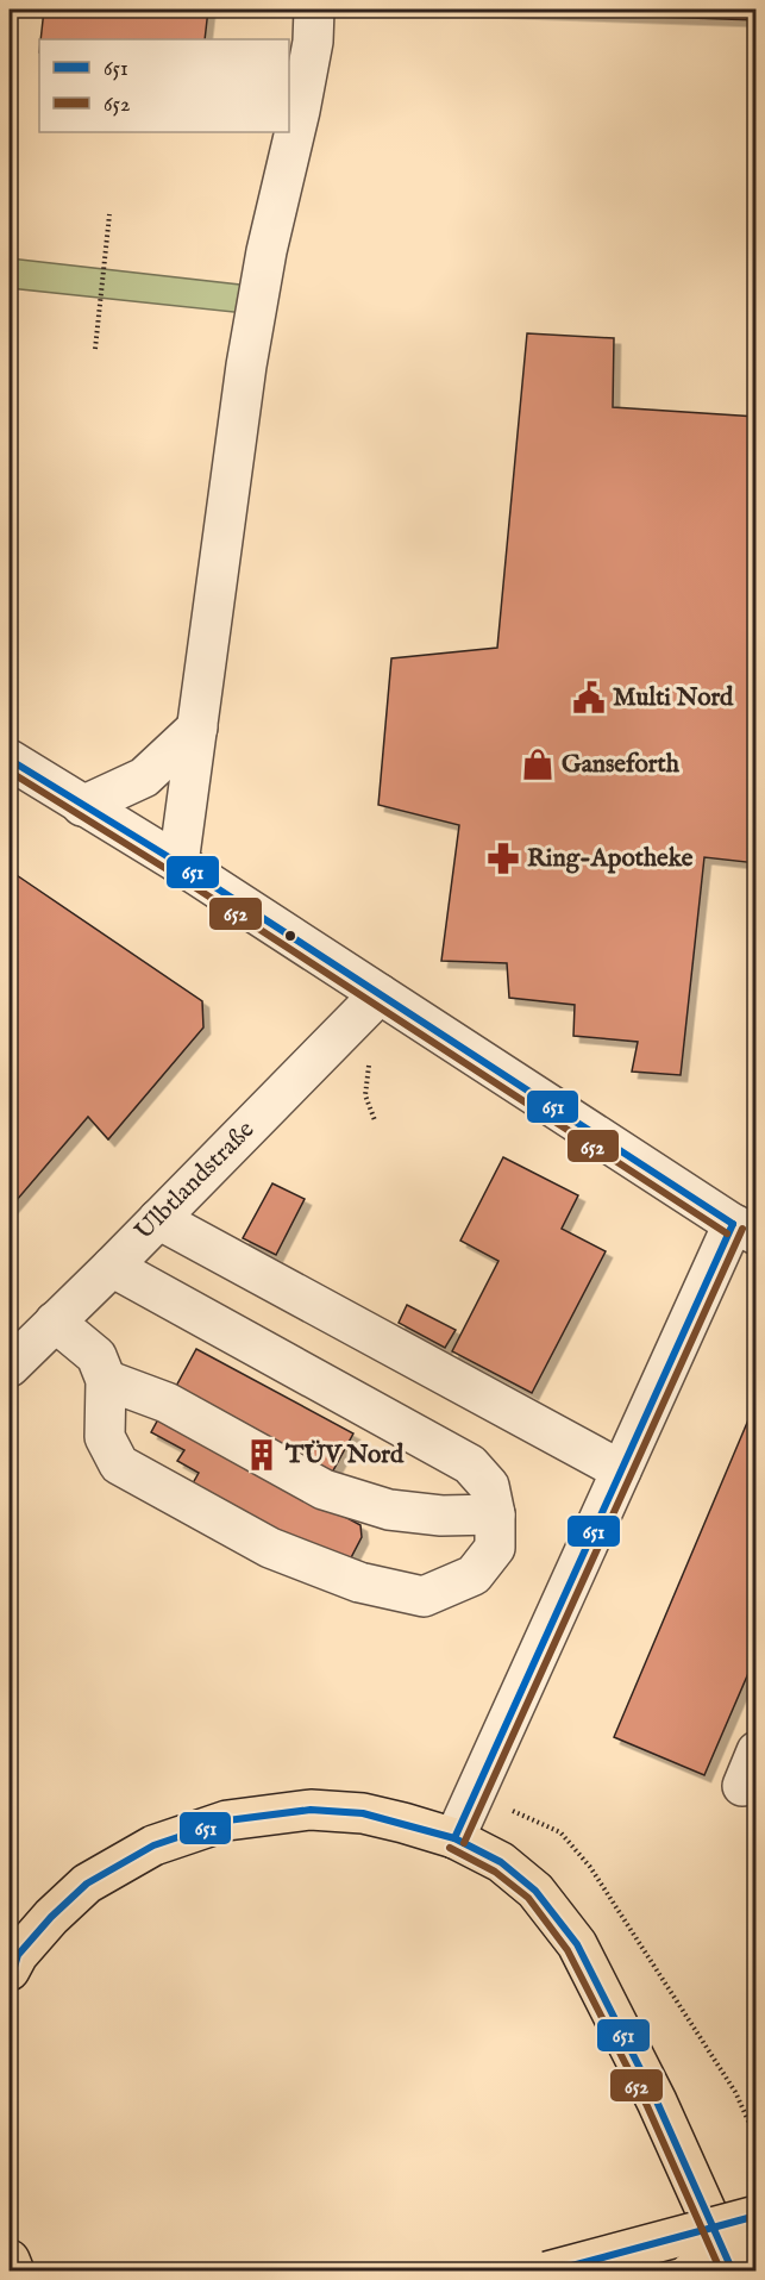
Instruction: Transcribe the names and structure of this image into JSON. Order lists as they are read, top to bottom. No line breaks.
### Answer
{"streets":{"street":["Ulbtlandstraße"]},"places":{"public building":["Multi Nord"],"shop":["Ganseforth"],"pharmacy":["Ring-Apotheke"],"building":["TÜV Nord"]},"lines":["transit line 651","transit line 652"],"legend":["651","652"]}
